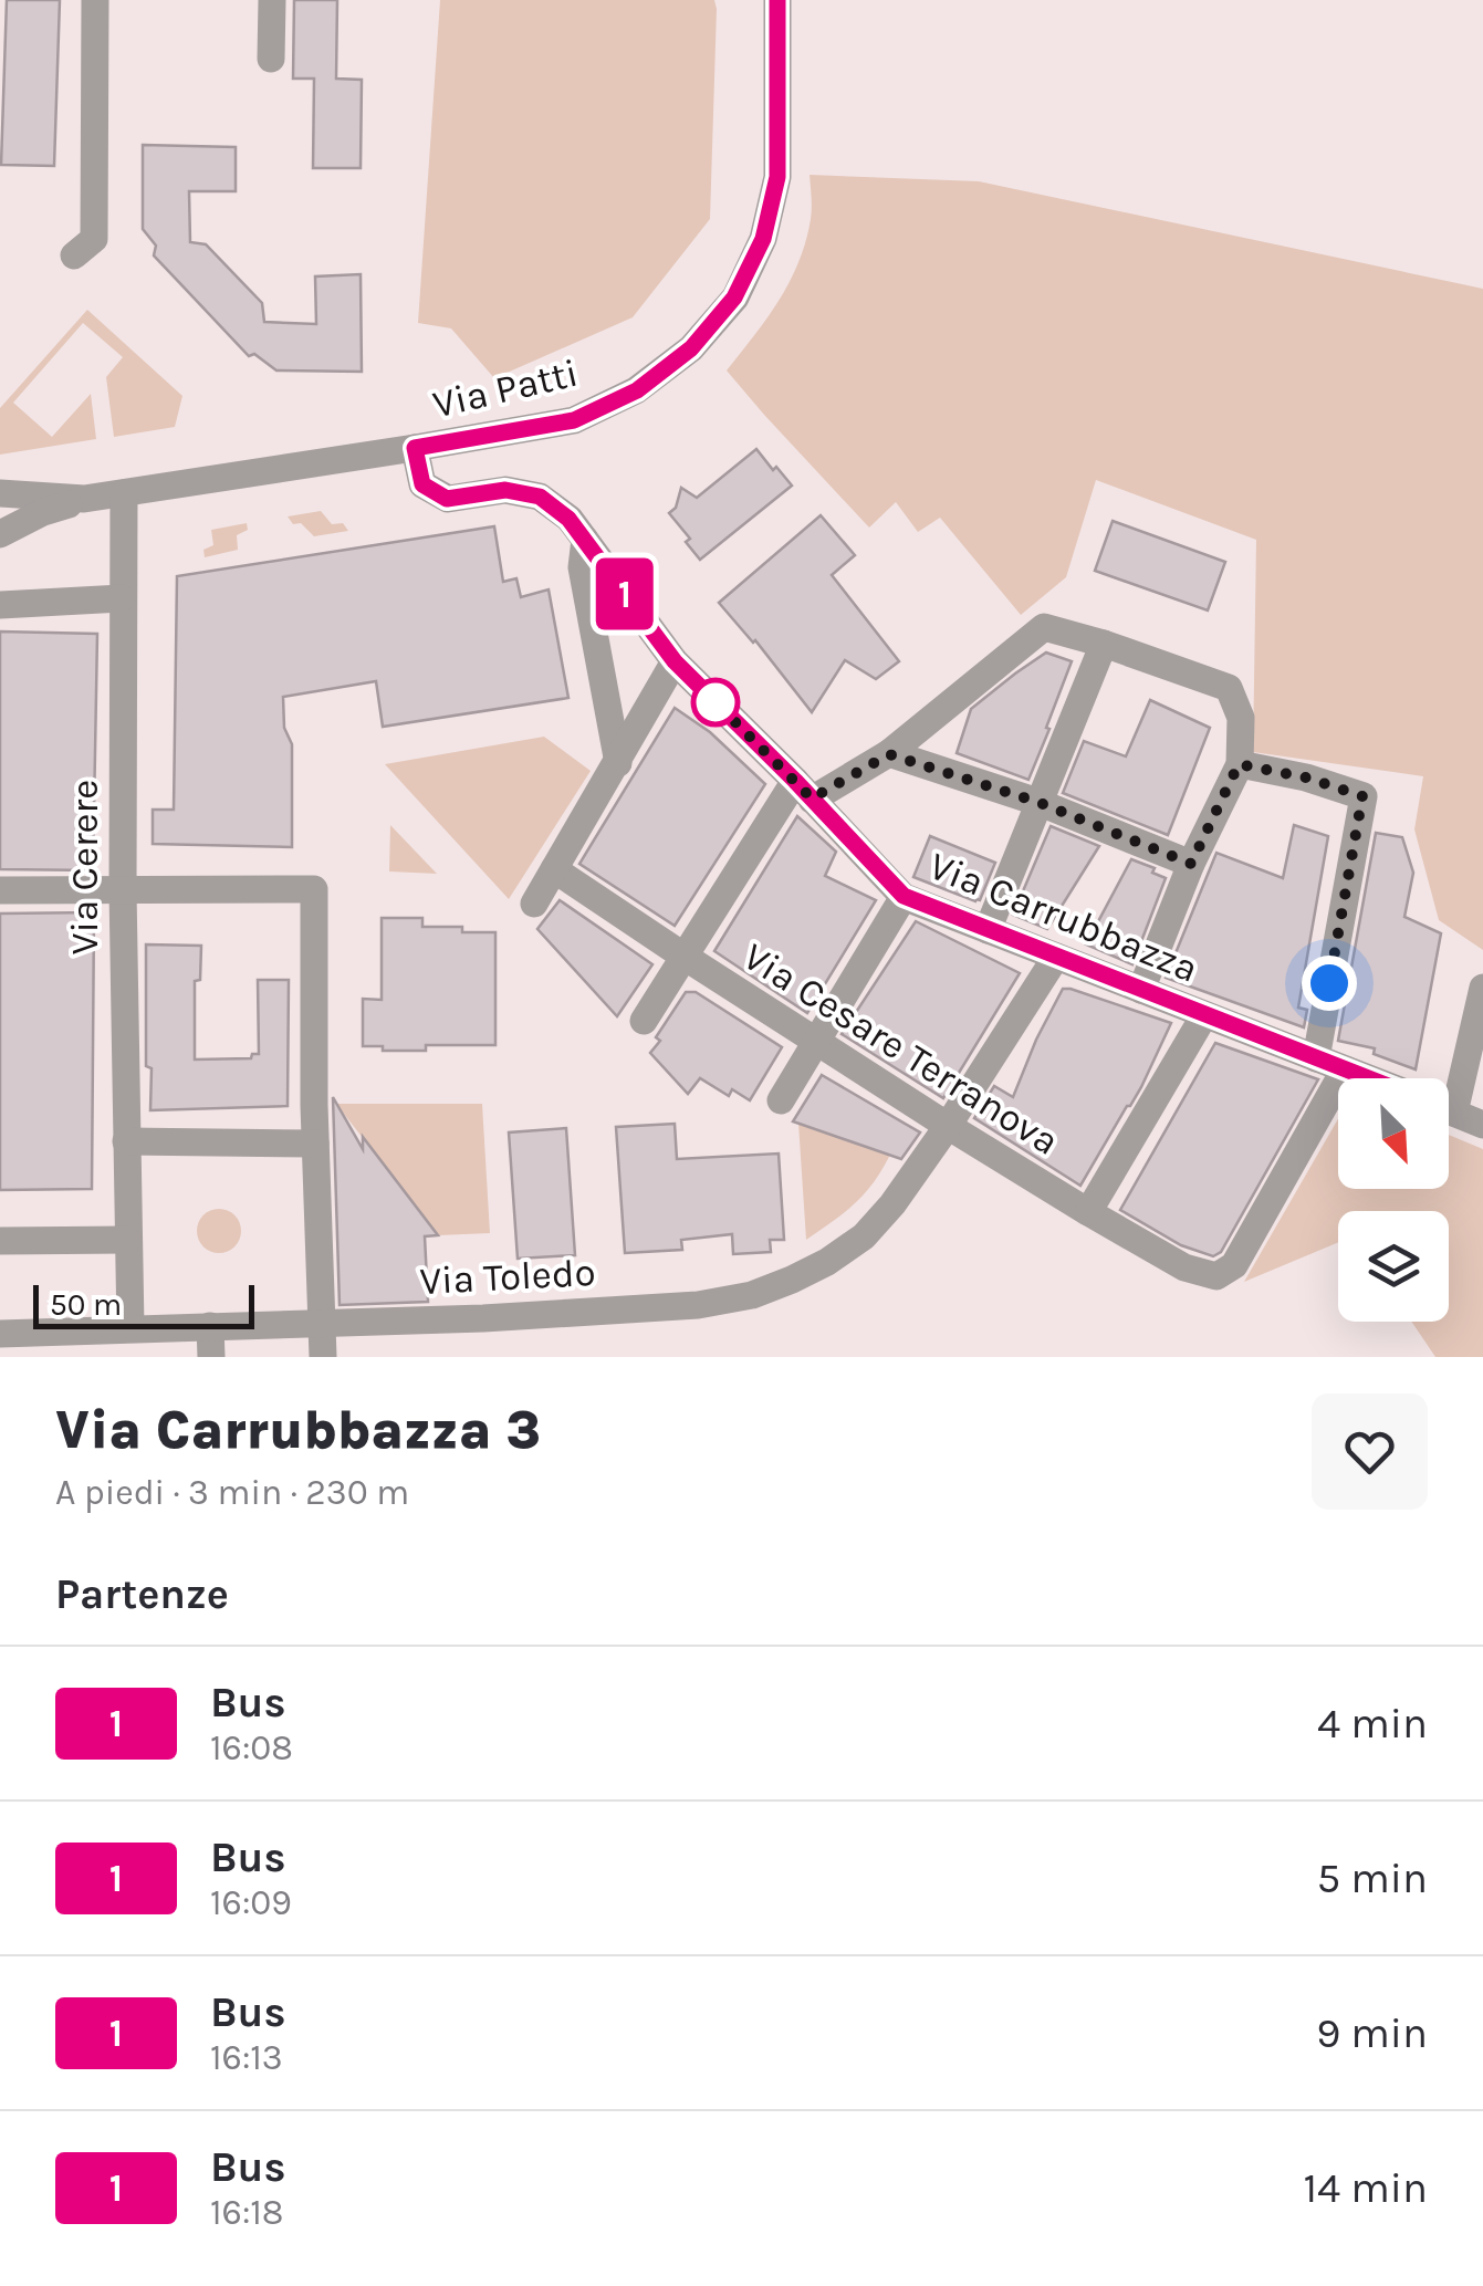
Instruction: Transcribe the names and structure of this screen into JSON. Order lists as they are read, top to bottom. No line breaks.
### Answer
{"streets":{"street":["Via Patti","Via Cerere","Via Carrubbazza","Via Cesare Terranova","Via Toledo"]},"crossings":[["Via Patti","Via Cerere"],["Via Patti","Via Carrubbazza"],["Via Cerere","Via Toledo"],["Via Carrubbazza","Via Cesare Terranova"],["Via Carrubbazza","Via Toledo"],["Via Cesare Terranova","Via Toledo"]],"lines":["bus line 1"],"scale_bar":"50 m","north":"bottom right","page":{"on_map":"1","scale":"50 m","heading":[["Via Carrubbazza 3","A piedi · 3 min · 230 m"],"Partenze"],"list":[{"mark":"1","name":"Bus","note":"16:08","value":"4 min"},{"mark":"1","name":"Bus","note":"16:09","value":"5 min"},{"mark":"1","name":"Bus","note":"16:13","value":"9 min"},{"mark":"1","name":"Bus","note":"16:18","value":"14 min"}]}}
